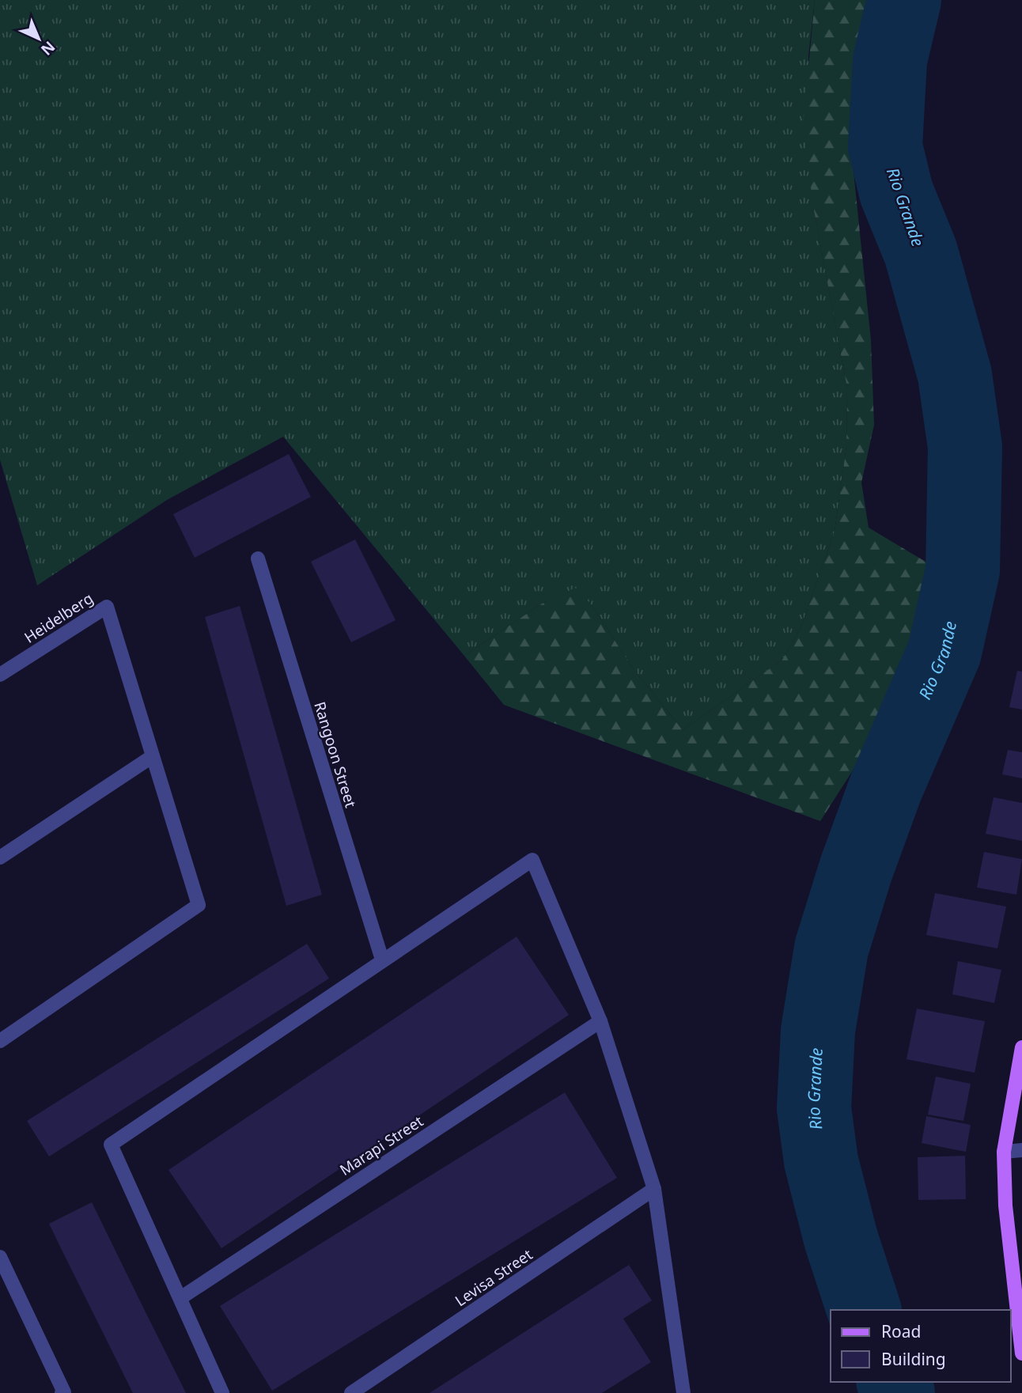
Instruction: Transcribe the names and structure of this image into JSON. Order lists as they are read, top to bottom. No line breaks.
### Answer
{"streets":{"street":["Heidelberg","Rangoon Street","Marapi Street","Levisa Street"]},"water":["Rio Grande"],"legend":["Road","Building"],"north":"bottom right"}
